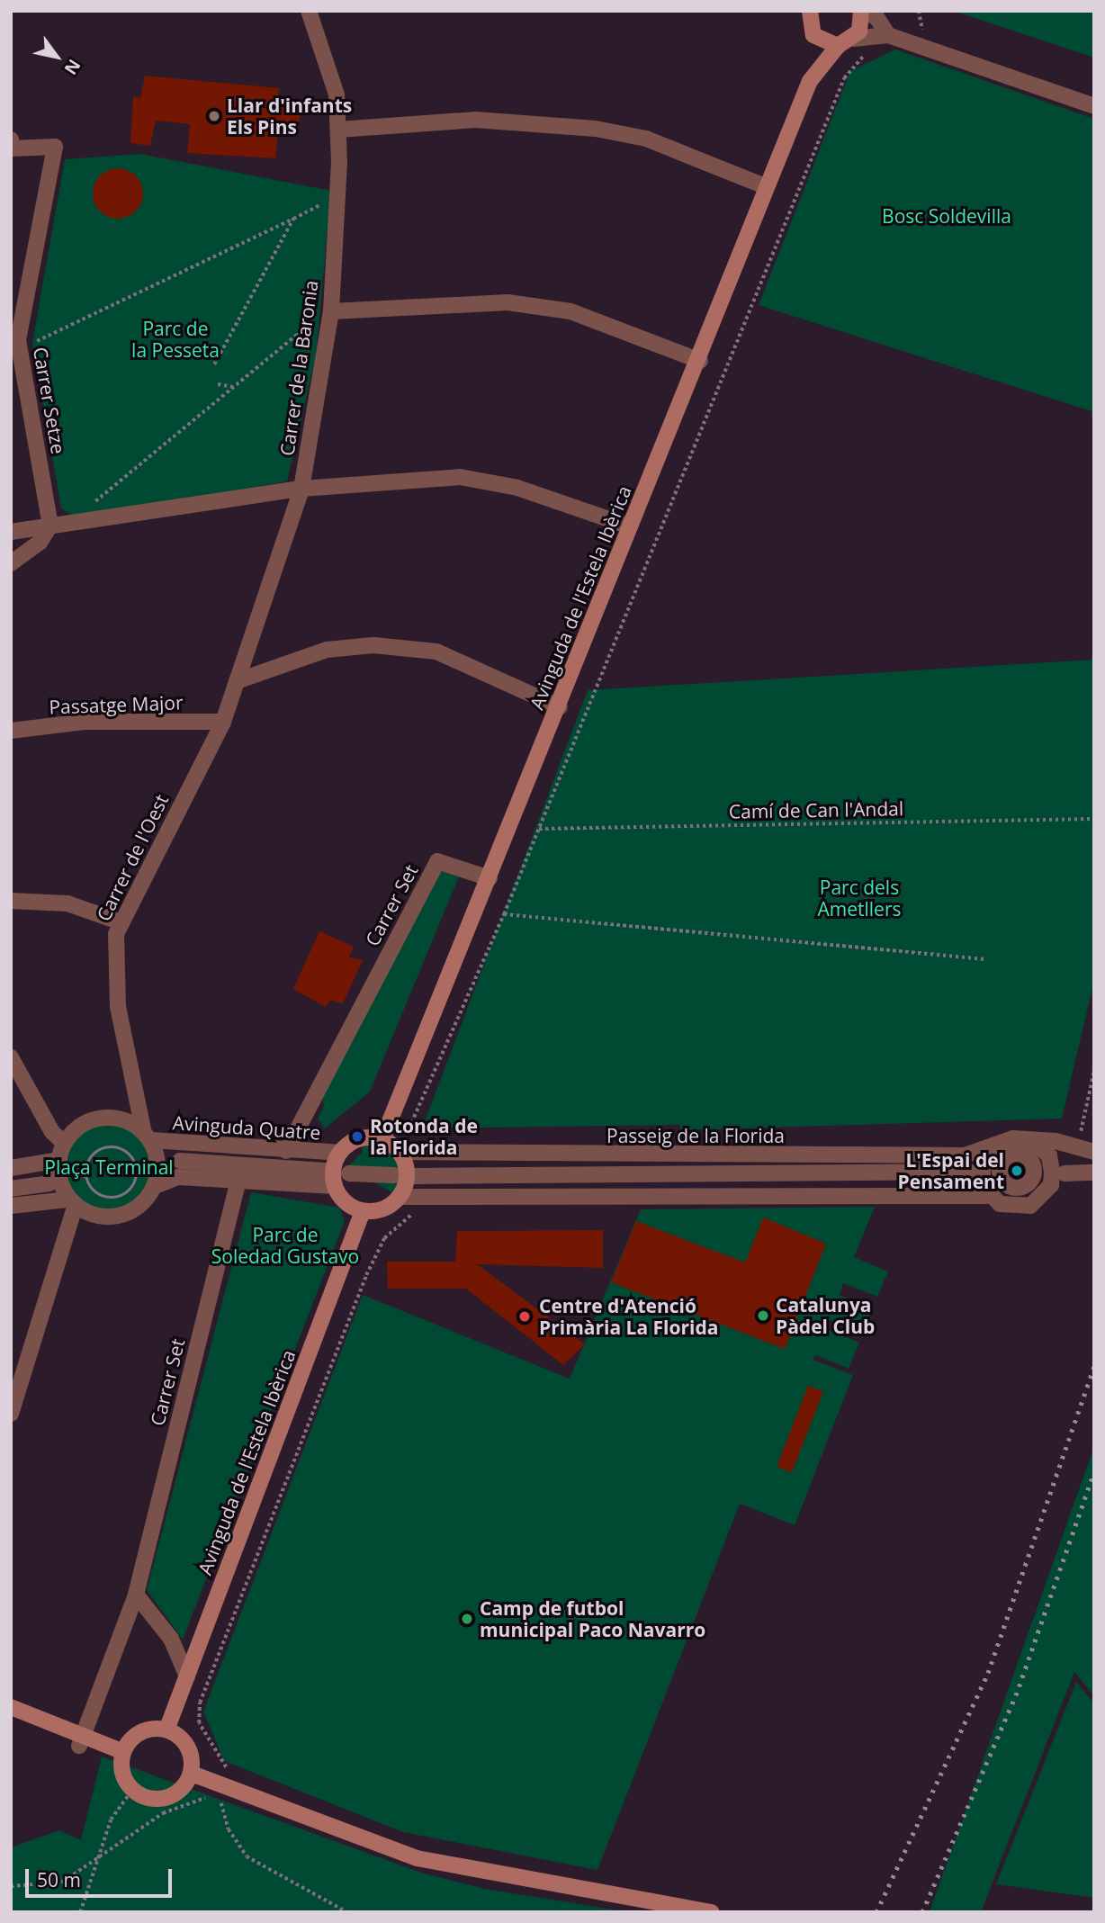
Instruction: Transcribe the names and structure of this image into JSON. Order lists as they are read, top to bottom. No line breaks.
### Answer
{"streets":{"main road":["Avinguda de l'Estela Ibèrica"],"street":["Carrer de la Baronia","Carrer Setze","Passatge Major","Carrer de l'Oest","Carrer Set","Avinguda Quatre","Passeig de la Florida"],"path":["Camí de Can l'Andal"]},"crossings":[["Carrer de la Baronia","Passatge Major"],["Carrer de la Baronia","Carrer de l'Oest"],["Avinguda de l'Estela Ibèrica","Carrer Set"],["Avinguda de l'Estela Ibèrica","Avinguda Quatre"],["Avinguda de l'Estela Ibèrica","Passeig de la Florida"],["Passatge Major","Carrer de l'Oest"],["Carrer de l'Oest","Avinguda Quatre"],["Carrer Set","Avinguda Quatre"],["Avinguda Quatre","Passeig de la Florida"]],"parks":["Bosc Soldevilla","Parc de la Pesseta","Parc dels Ametllers","Plaça Terminal","Parc de Soledad Gustavo"],"places":["Llar d'infants Els Pins","Rotonda de la Florida","L'Espai del Pensament","Catalunya Pàdel Club","Centre d'Atenció Primària La Florida","Camp de futbol municipal Paco Navarro"],"scale_bar":"50 m","north":"bottom right"}
